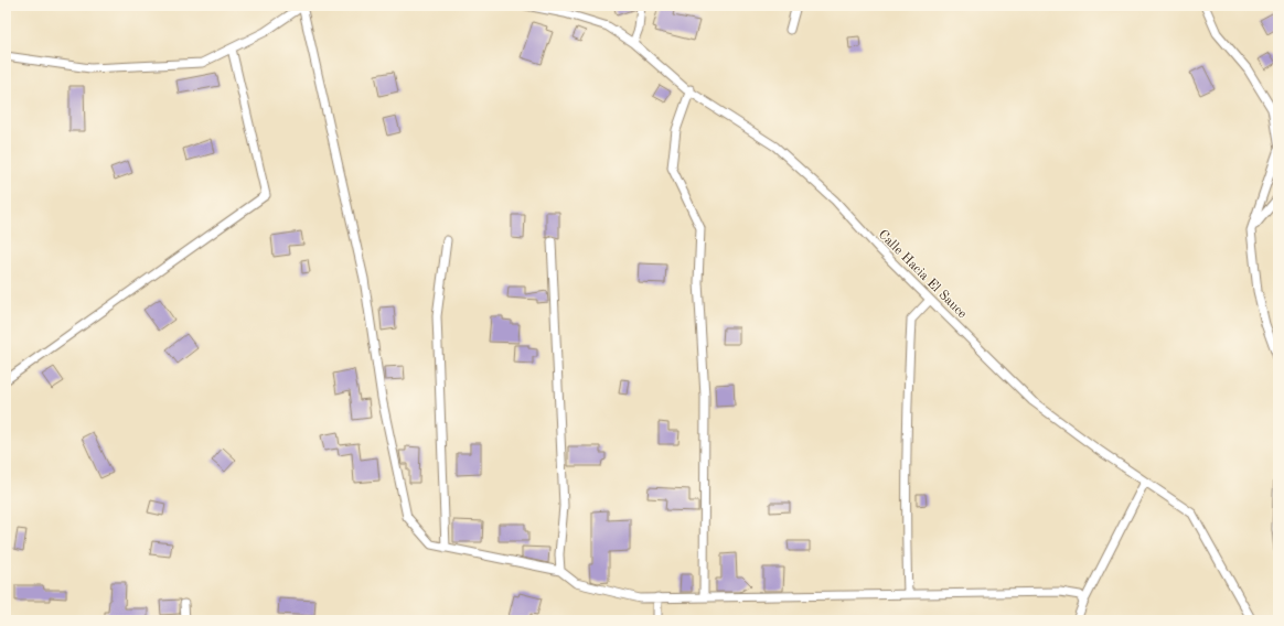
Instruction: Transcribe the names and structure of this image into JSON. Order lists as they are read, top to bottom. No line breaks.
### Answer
{"streets":{"street":["Calle Hacia El Sauce"]}}
